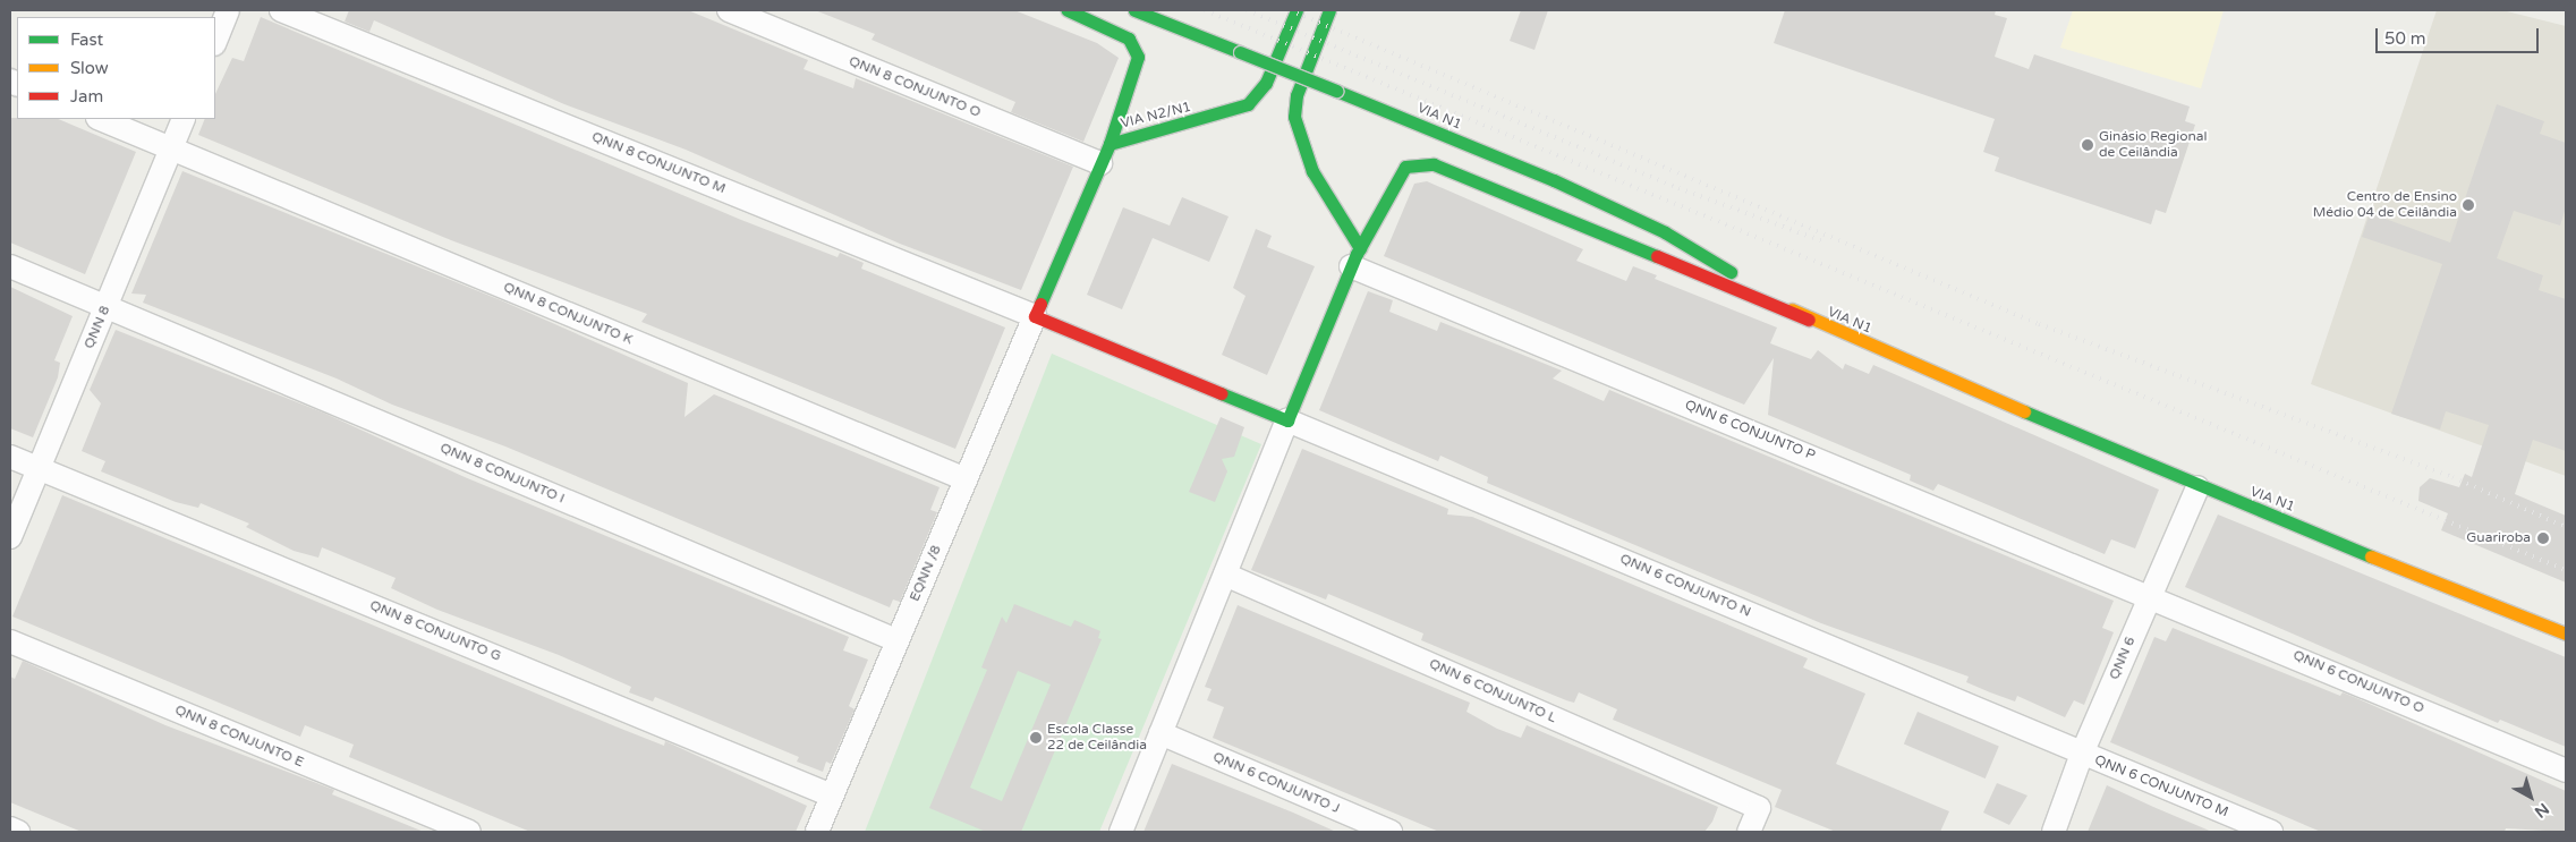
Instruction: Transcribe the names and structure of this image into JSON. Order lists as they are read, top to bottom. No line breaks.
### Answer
{"streets":{"street":["QNN 8 CONJUNTO O","VIA N2/N1","VIA N1","QNN 8 CONJUNTO M","QNN 8 CONJUNTO K","QNN 8","QNN 6 CONJUNTO P","QNN 8 CONJUNTO I","EQNN /8","QNN 6 CONJUNTO N","QNN 8 CONJUNTO G","QNN 6","QNN 6 CONJUNTO O","QNN 6 CONJUNTO L","QNN 8 CONJUNTO E","QNN 6 CONJUNTO J","QNN 6 CONJUNTO M"]},"crossings":[["QNN 8 CONJUNTO O","VIA N2/N1"],["VIA N1","QNN 6"],["QNN 8 CONJUNTO M","EQNN /8"],["QNN 8 CONJUNTO K","QNN 8"],["QNN 8 CONJUNTO K","EQNN /8"],["QNN 8","QNN 8 CONJUNTO I"],["QNN 8","QNN 8 CONJUNTO G"],["QNN 6 CONJUNTO P","QNN 6"],["QNN 6 CONJUNTO P","QNN 6 CONJUNTO O"],["QNN 8 CONJUNTO I","EQNN /8"],["EQNN /8","QNN 8 CONJUNTO G"],["QNN 6 CONJUNTO N","QNN 6"],["QNN 6 CONJUNTO N","QNN 6 CONJUNTO M"],["QNN 6","QNN 6 CONJUNTO O"],["QNN 6","QNN 6 CONJUNTO M"]],"places":["Ginásio Regional de Ceilândia","Centro de Ensino Médio 04 de Ceilândia","Guariroba","Escola Classe 22 de Ceilândia"],"legend":["Fast","Slow","Jam"],"scale_bar":"50 m","north":"bottom right"}
